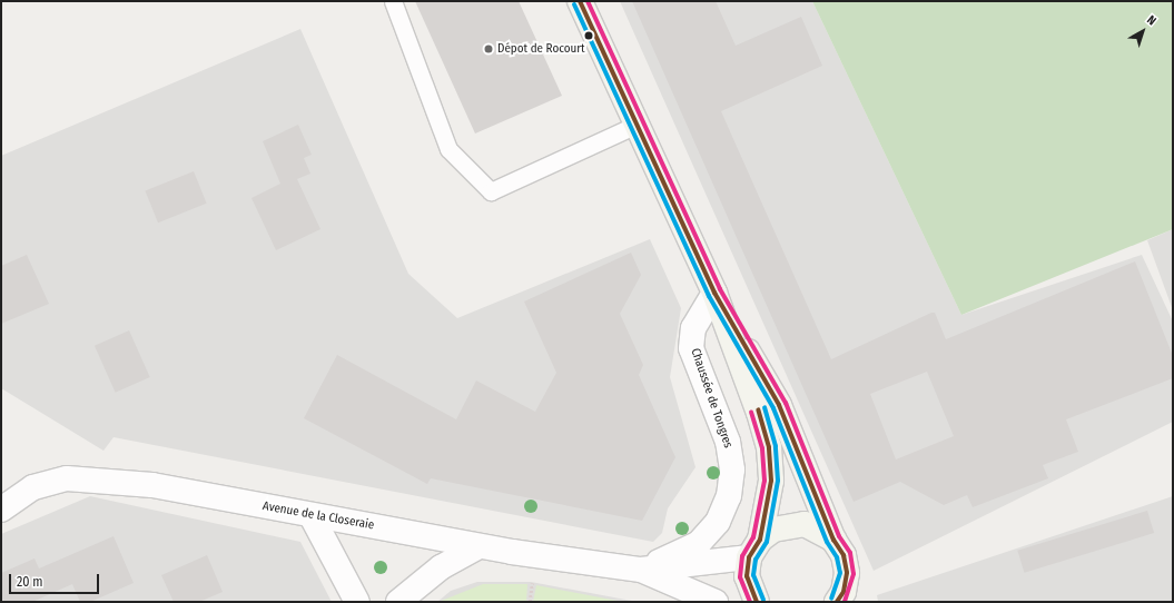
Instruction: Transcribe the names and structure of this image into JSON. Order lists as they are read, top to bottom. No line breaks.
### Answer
{"streets":{"street":["Chaussée de Tongres","Avenue de la Closeraie"]},"crossings":[["Chaussée de Tongres","Avenue de la Closeraie"]],"places":["Dépot de Rocourt"],"scale_bar":"20 m","north":"top right"}
